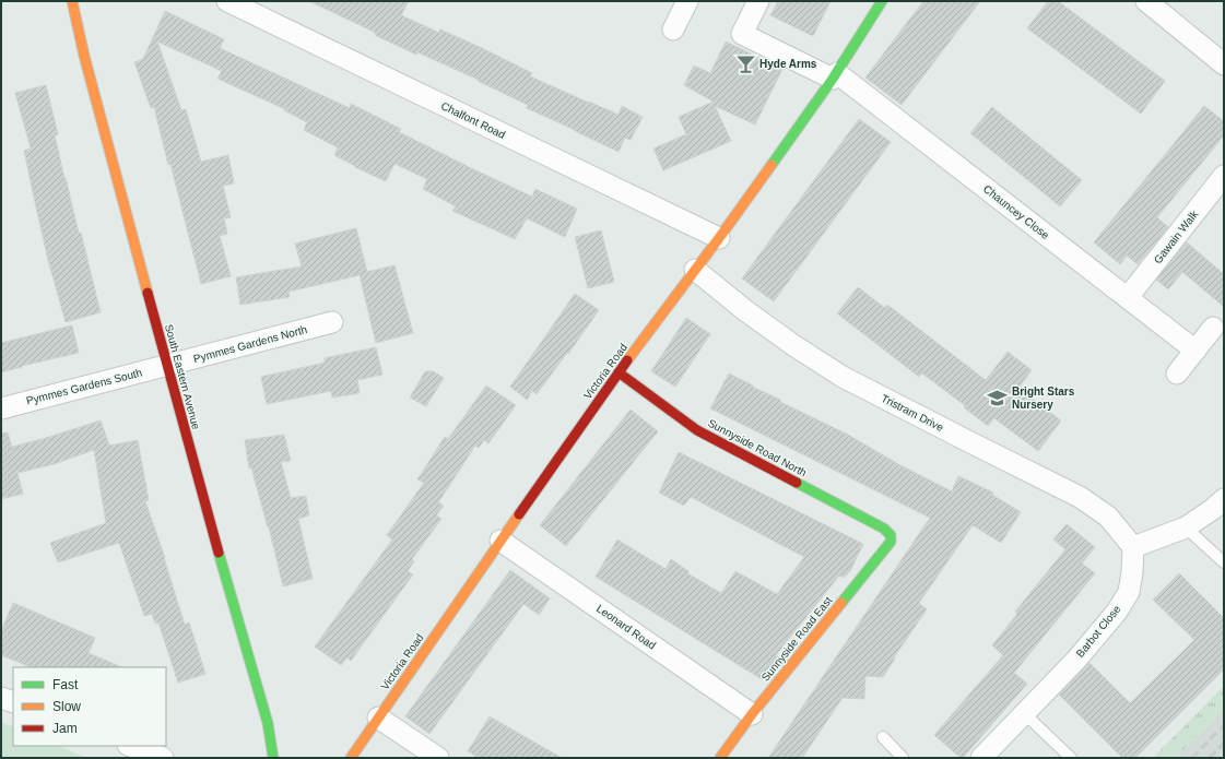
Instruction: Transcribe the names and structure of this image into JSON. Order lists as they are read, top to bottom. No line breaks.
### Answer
{"streets":{"street":["Chalfont Road","Chauncey Close","Gawain Walk","Pymmes Gardens North","Victoria Road","South Eastern Avenue","Pymmes Gardens South","Tristram Drive","Sunnyside Road North","Leonard Road","Barbot Close","Sunnyside Road East"]},"crossings":[["Chalfont Road","Victoria Road"],["Chauncey Close","Gawain Walk"],["Chauncey Close","Victoria Road"],["Pymmes Gardens North","South Eastern Avenue"],["Pymmes Gardens North","Pymmes Gardens South"],["Victoria Road","Tristram Drive"],["Victoria Road","Sunnyside Road North"],["Victoria Road","Leonard Road"],["South Eastern Avenue","Pymmes Gardens South"],["Tristram Drive","Barbot Close"],["Sunnyside Road North","Sunnyside Road East"],["Leonard Road","Sunnyside Road East"]],"places":{"bar":["Hyde Arms"],"school or university":["Bright Stars Nursery"]},"legend":["Fast","Slow","Jam"]}
